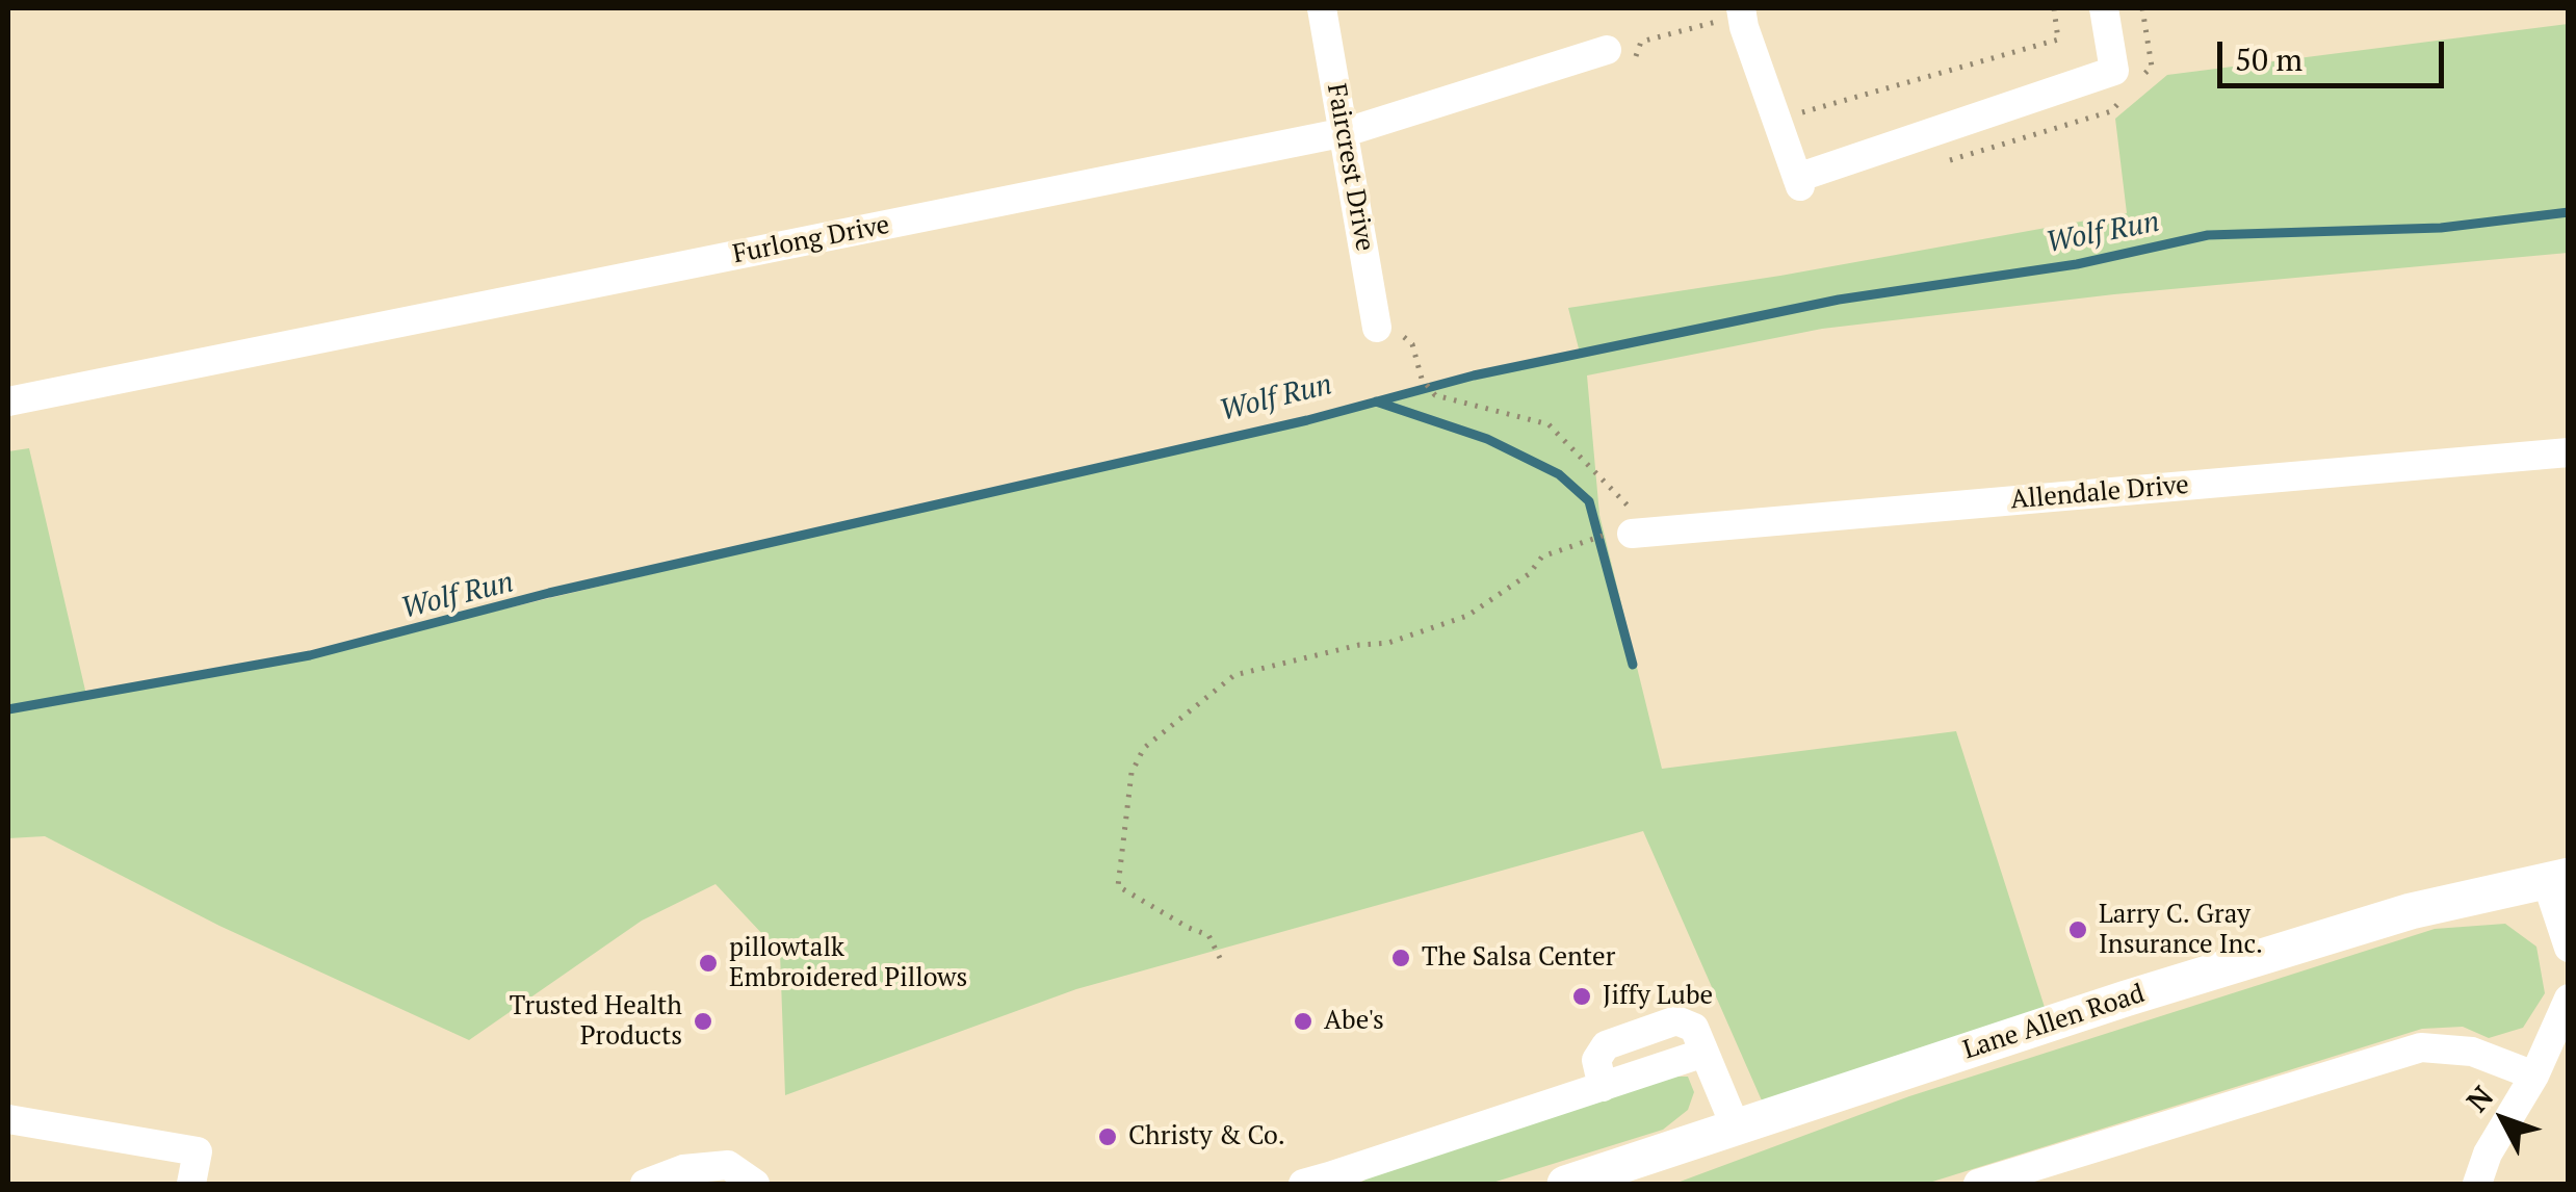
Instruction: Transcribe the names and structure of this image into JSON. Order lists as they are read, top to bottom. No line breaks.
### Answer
{"streets":{"main road":["Lane Allen Road"],"street":["Faircrest Drive","Furlong Drive","Allendale Drive"]},"crossings":[["Faircrest Drive","Furlong Drive"]],"water":["Wolf Run"],"places":["Larry C. Gray Insurance Inc.","The Salsa Center","pillowtalk Embroidered Pillows","Jiffy Lube","Trusted Health Products","Abe's","Christy & Co."],"scale_bar":"50 m","north":"top left"}
